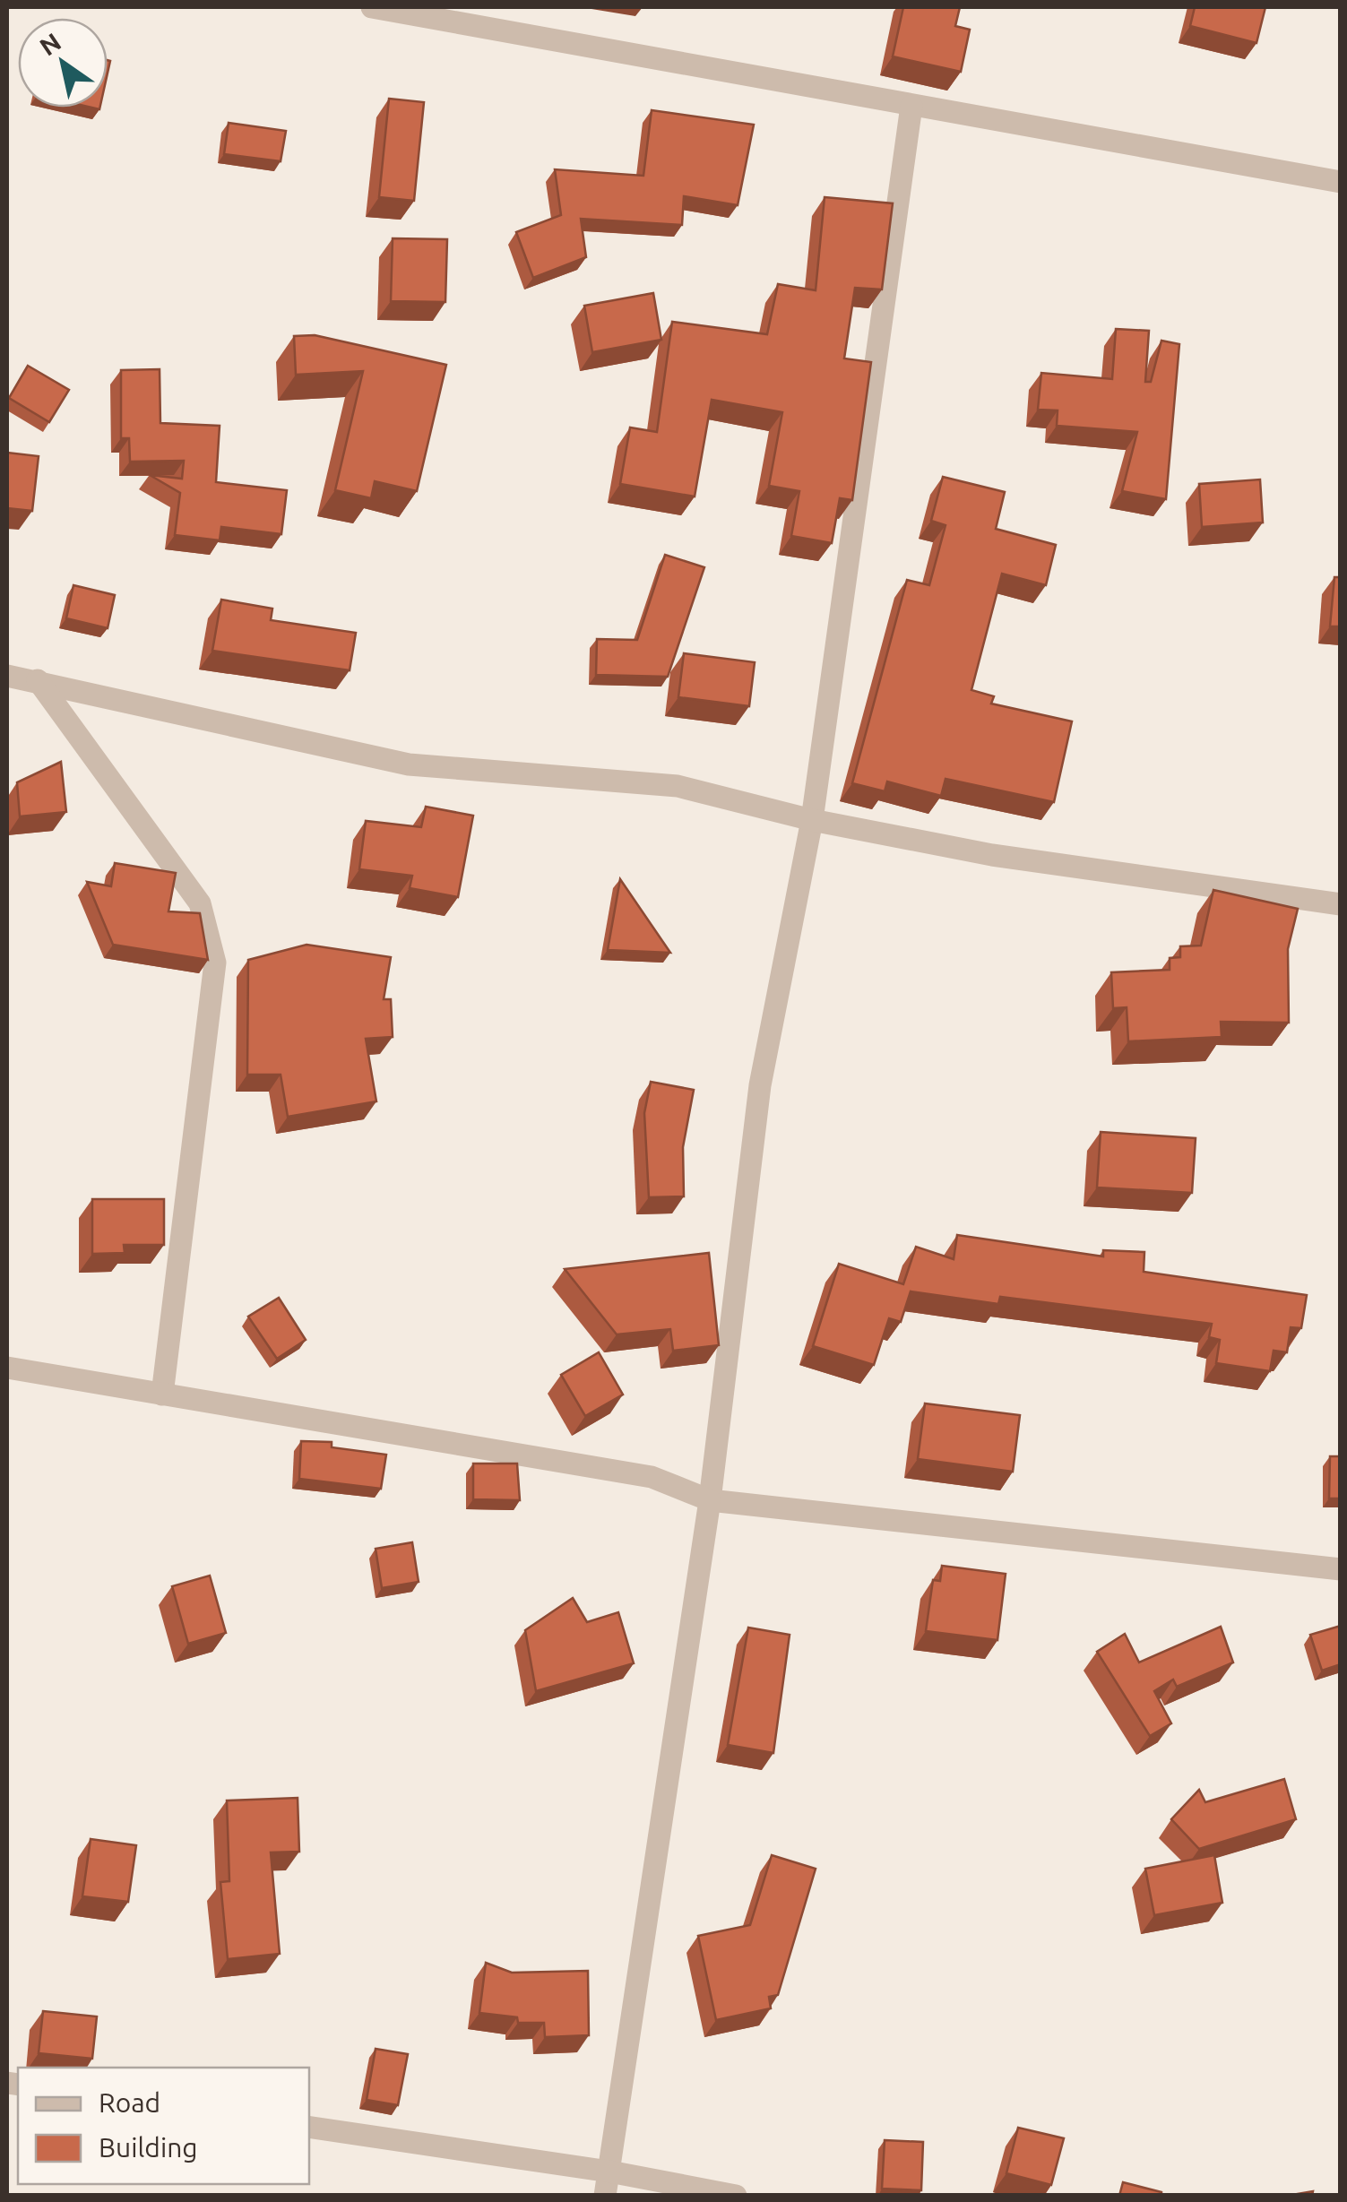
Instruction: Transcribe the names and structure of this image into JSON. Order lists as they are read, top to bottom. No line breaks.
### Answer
{"legend":["Road","Building"],"north":"top left"}
